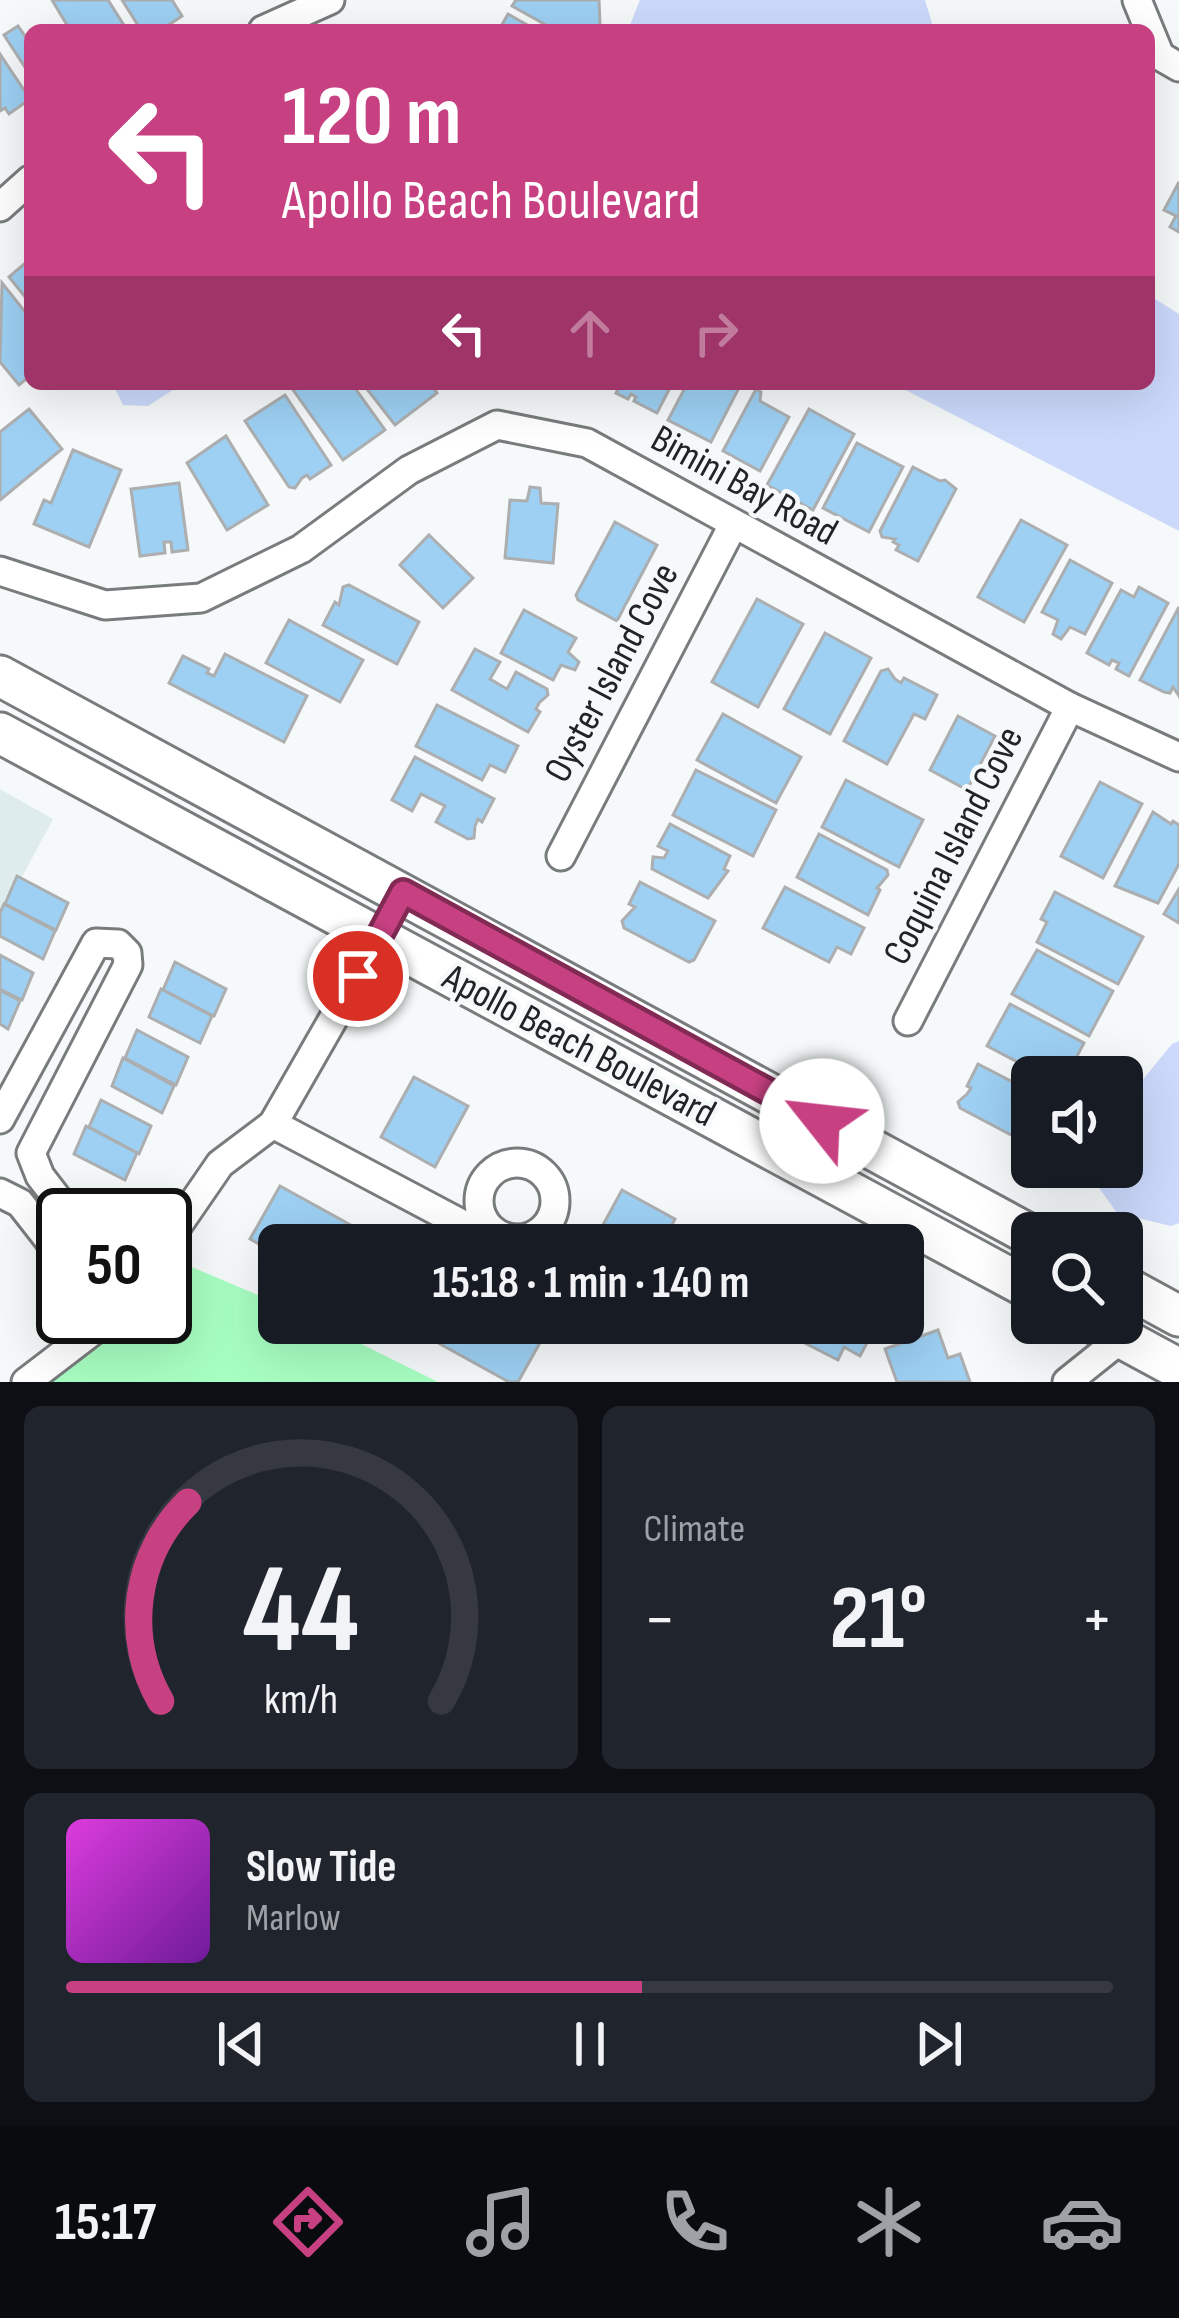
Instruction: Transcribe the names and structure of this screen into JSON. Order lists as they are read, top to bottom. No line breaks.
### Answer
{"streets":{"main road":["Apollo Beach Boulevard"],"street":["Bimini Bay Road","Oyster Island Cove","Coquina Island Cove"]},"crossings":[["Bimini Bay Road","Oyster Island Cove"],["Bimini Bay Road","Coquina Island Cove"]],"page":{"turn":["120 m","Apollo Beach Boulevard"],"limit":"50","trip":"15:18 · 1 min · 140 m","tile":"Climate","heat":["−","21°","+"],"song":["Slow Tide","Marlow"],"tabs":"15:17","gauge":["44","km/h"]}}
